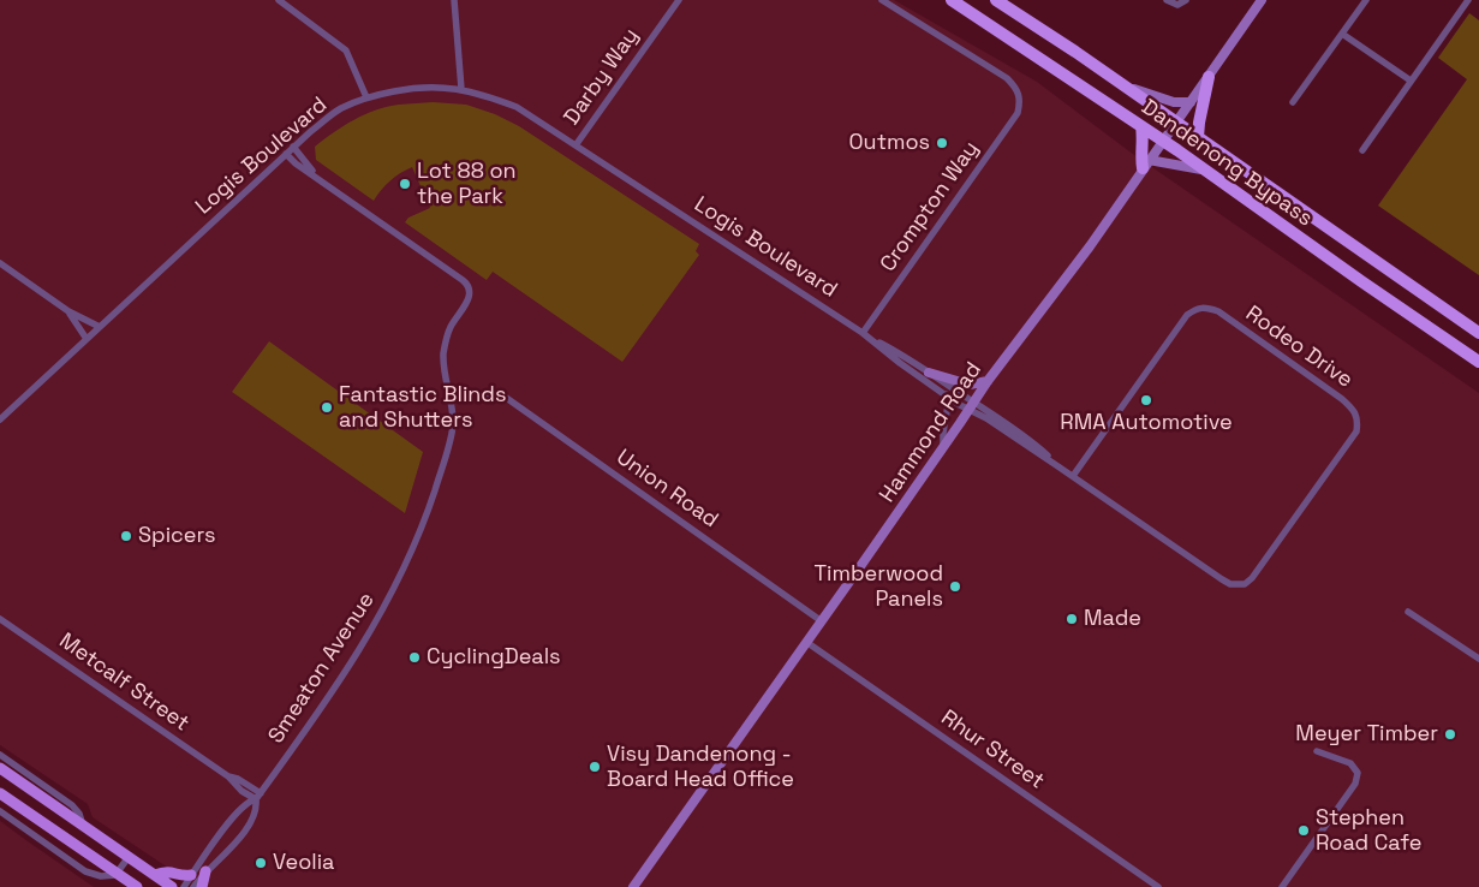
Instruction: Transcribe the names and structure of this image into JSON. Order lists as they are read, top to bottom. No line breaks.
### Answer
{"streets":{"highway":["Dandenong Bypass"],"main road":["Hammond Road"],"street":["Darby Way","Logis Boulevard","Crompton Way","Rodeo Drive","Union Road","Smeaton Avenue","Metcalf Street","Rhur Street"]},"crossings":[["Darby Way","Logis Boulevard"],["Logis Boulevard","Crompton Way"],["Logis Boulevard","Rodeo Drive"],["Logis Boulevard","Hammond Road"],["Logis Boulevard","Smeaton Avenue"],["Dandenong Bypass","Hammond Road"],["Rodeo Drive","Hammond Road"],["Hammond Road","Union Road"],["Hammond Road","Rhur Street"],["Smeaton Avenue","Metcalf Street"]],"places":["Outmos","Lot 88 on the Park","RMA Automotive","Fantastic Blinds and Shutters","Spicers","Timberwood Panels","Made","CyclingDeals","Meyer Timber","Visy Dandenong - Board Head Office","Stephen Road Cafe","Veolia"]}
